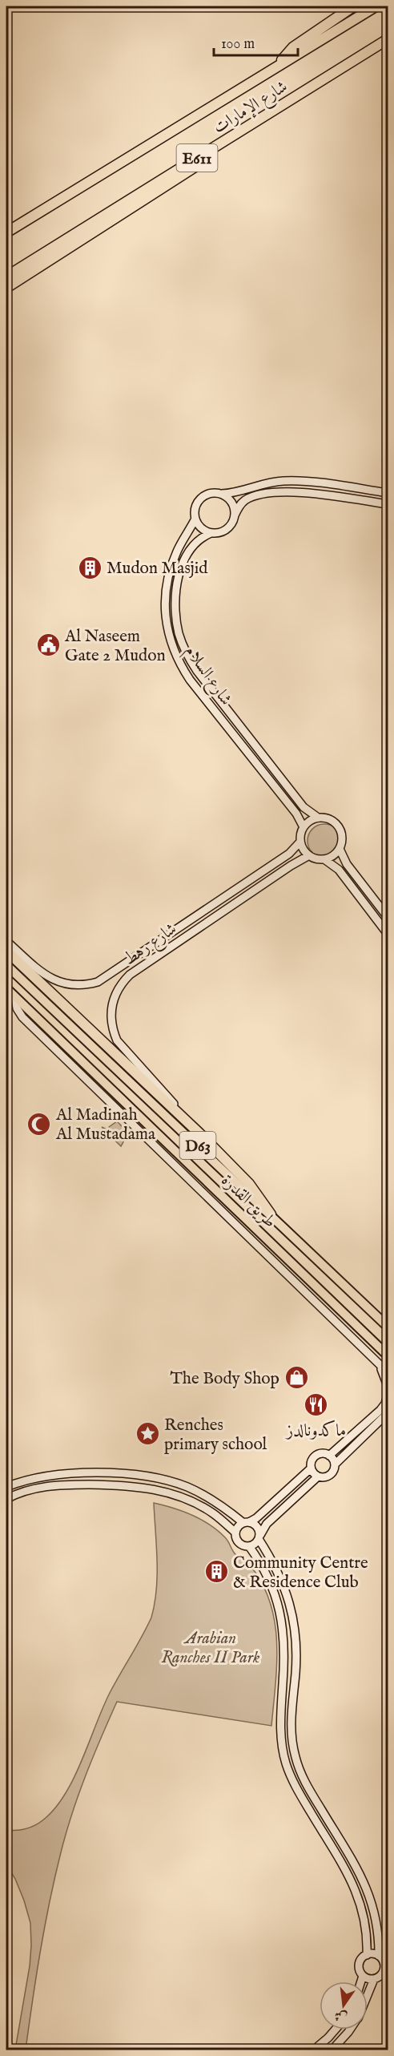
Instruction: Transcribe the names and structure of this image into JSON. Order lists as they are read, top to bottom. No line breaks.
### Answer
{"streets":{"highway":["شارع الإمارات","E611"],"main road":["D63","طريق القدرة"],"street":["شارع السلام","شارع رهط"]},"crossings":[["شارع السلام","شارع رهط"]],"parks":["Arabian Ranches II Park"],"places":{"building":["Mudon Masjid","Community Centre & Residence Club"],"public building":["Al Naseem Gate 2 Mudon"],"mosque":["Al Madinah Al Mustadama"],"shop":["The Body Shop"],"restaurant":["ماكدونالدز"],"place":["Renches primary school"]},"scale_bar":"100 m","north":"bottom"}
